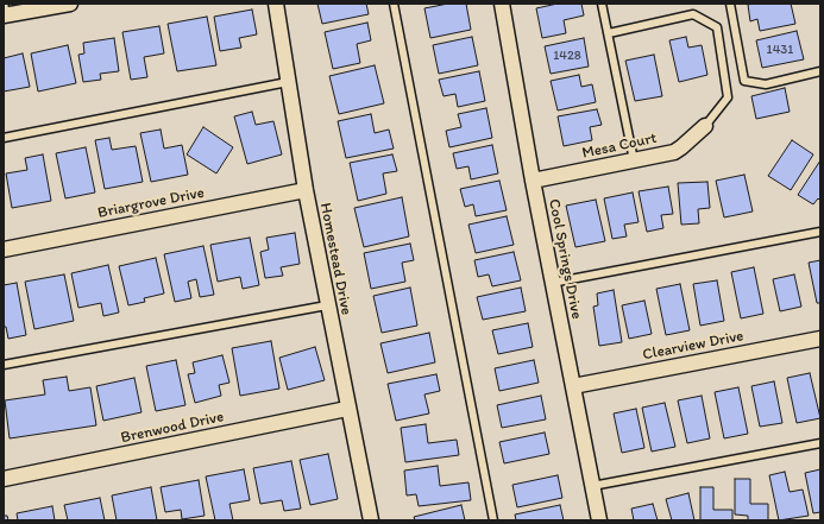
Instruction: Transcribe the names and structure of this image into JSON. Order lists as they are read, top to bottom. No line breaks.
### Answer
{"streets":{"street":["Mesa Court","Briargrove Drive","Homestead Drive","Cool Springs Drive","Clearview Drive","Brenwood Drive"]},"crossings":[["Mesa Court","Cool Springs Drive"],["Briargrove Drive","Homestead Drive"],["Homestead Drive","Brenwood Drive"],["Cool Springs Drive","Clearview Drive"]],"house_numbers":["1431","1428"]}
